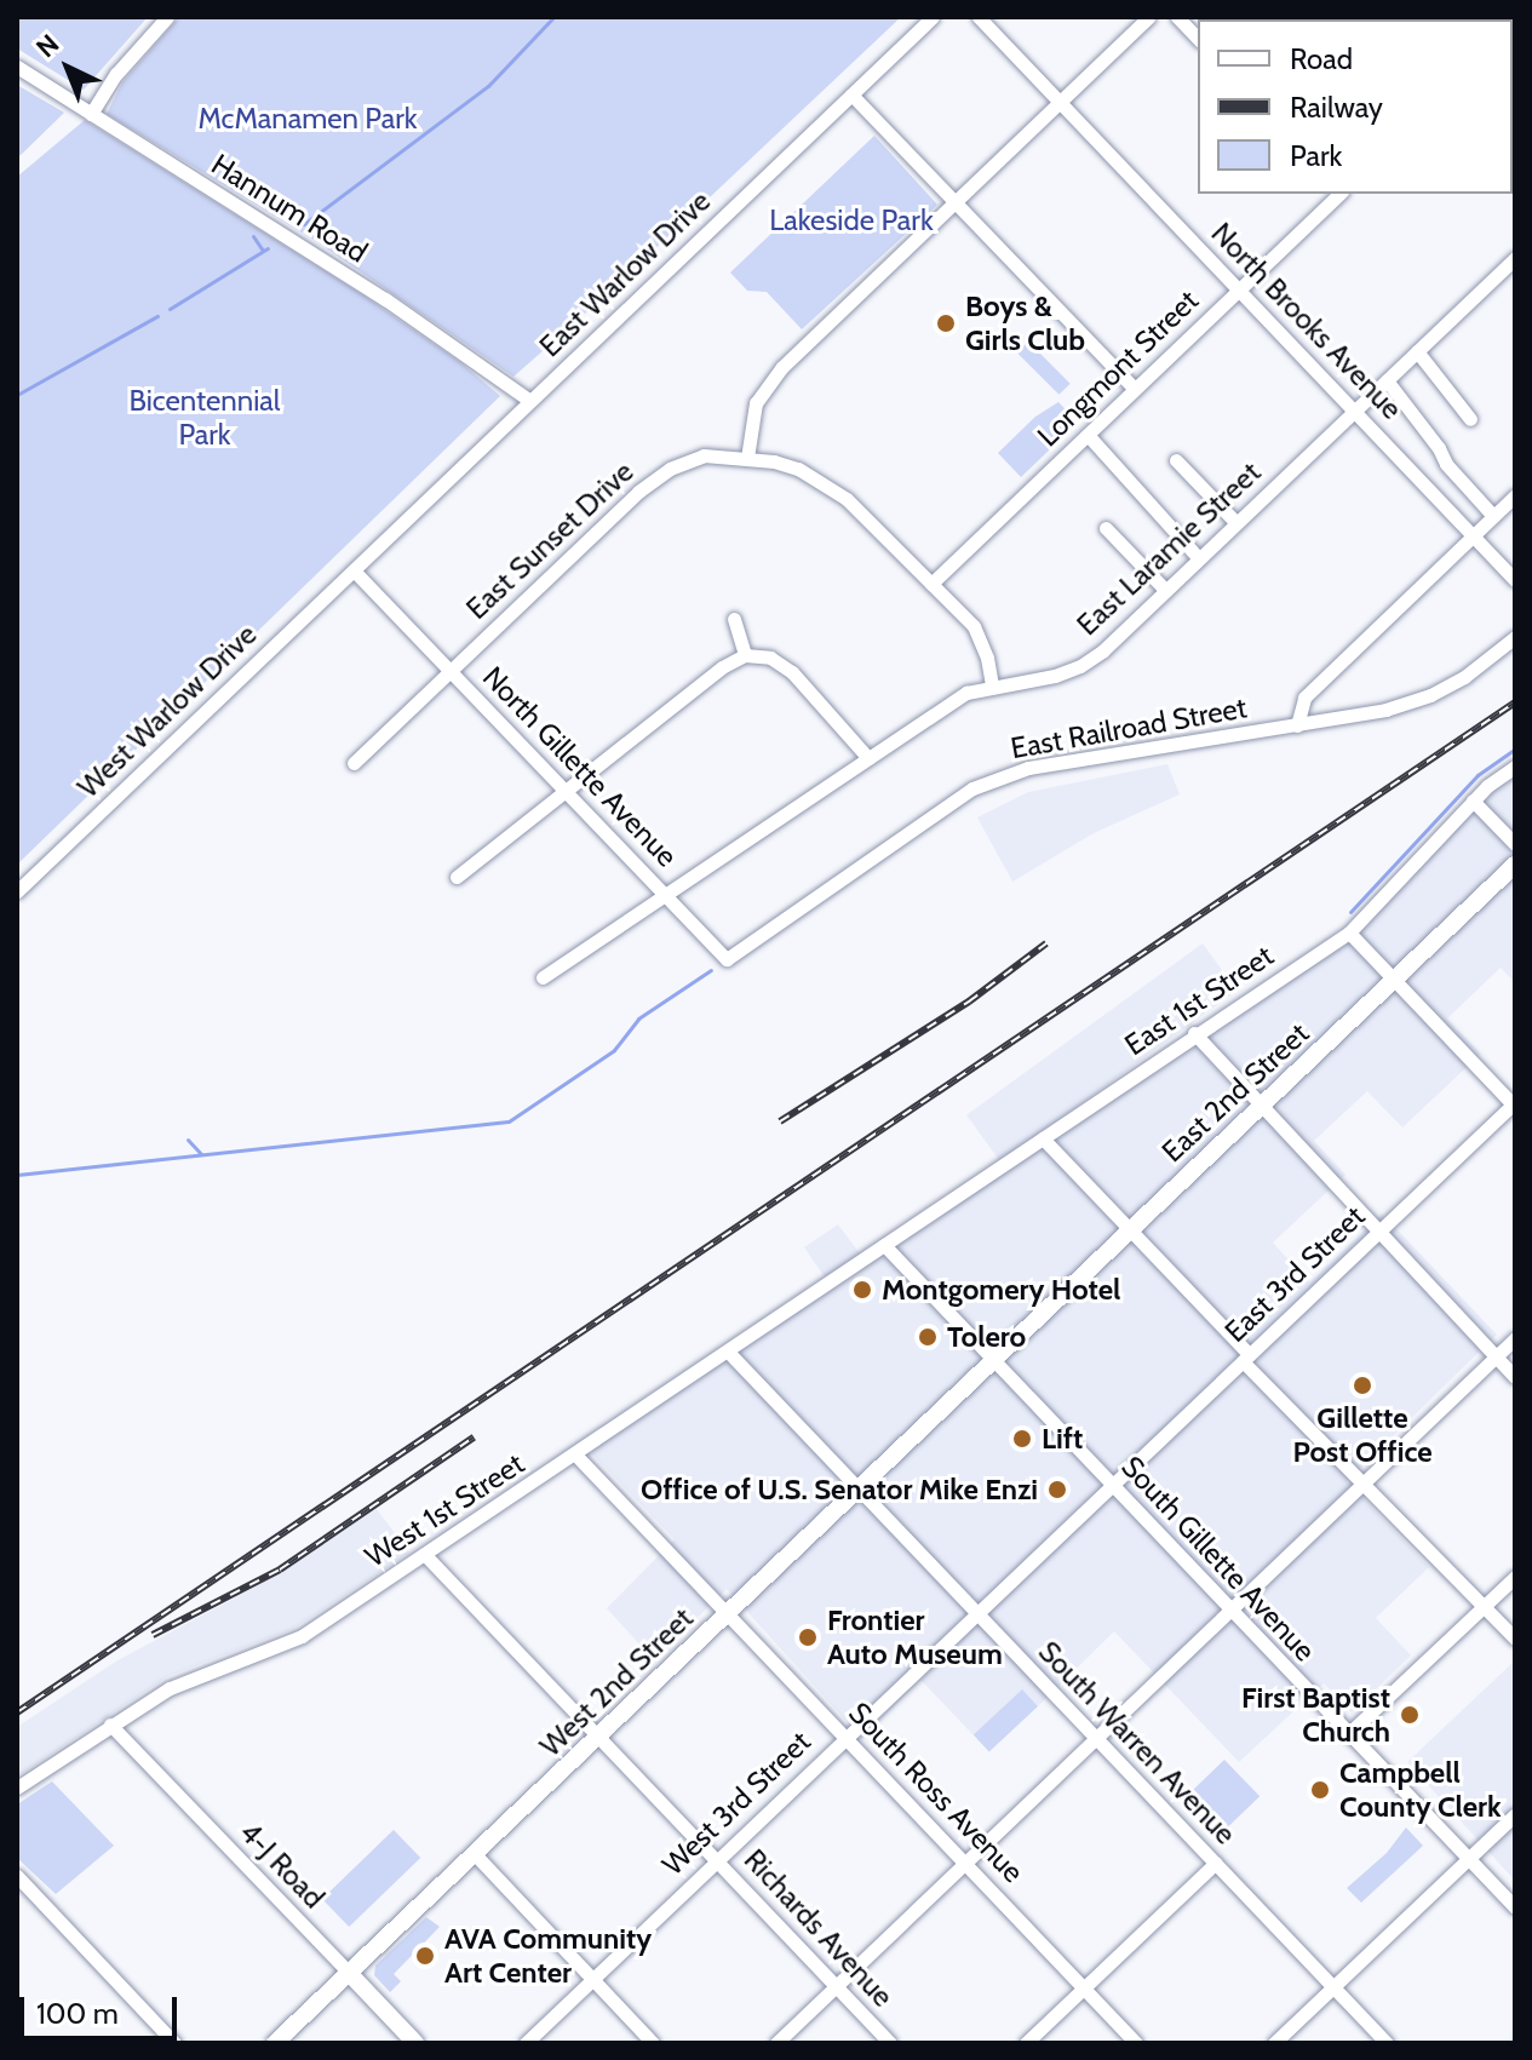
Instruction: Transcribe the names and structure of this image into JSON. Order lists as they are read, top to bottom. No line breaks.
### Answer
{"streets":{"main road":["East 2nd Street","West 2nd Street","4-J Road"],"street":["Hannum Road","East Warlow Drive","North Brooks Avenue","Longmont Street","East Sunset Drive","East Laramie Street","West Warlow Drive","East Railroad Street","North Gillette Avenue","East 1st Street","East 3rd Street","West 1st Street","South Gillette Avenue","South Warren Avenue","South Ross Avenue","West 3rd Street","Richards Avenue"]},"crossings":[["Hannum Road","East Warlow Drive"],["East Warlow Drive","West Warlow Drive"],["East Warlow Drive","North Gillette Avenue"],["North Brooks Avenue","Longmont Street"],["North Brooks Avenue","East Laramie Street"],["Longmont Street","East Sunset Drive"],["East Sunset Drive","East Laramie Street"],["East Sunset Drive","North Gillette Avenue"],["East Laramie Street","North Gillette Avenue"],["West Warlow Drive","North Gillette Avenue"],["East Railroad Street","North Gillette Avenue"],["East 1st Street","West 1st Street"],["East 1st Street","South Gillette Avenue"],["East 2nd Street","South Gillette Avenue"],["East 2nd Street","West 2nd Street"],["East 3rd Street","South Gillette Avenue"],["East 3rd Street","West 3rd Street"],["West 1st Street","South Gillette Avenue"],["West 1st Street","South Warren Avenue"],["West 1st Street","South Ross Avenue"],["West 1st Street","4-J Road"],["West 1st Street","Richards Avenue"],["South Gillette Avenue","West 2nd Street"],["South Gillette Avenue","West 3rd Street"],["West 2nd Street","South Warren Avenue"],["West 2nd Street","South Ross Avenue"],["West 2nd Street","4-J Road"],["West 2nd Street","Richards Avenue"],["South Warren Avenue","West 3rd Street"],["South Ross Avenue","West 3rd Street"],["West 3rd Street","Richards Avenue"]],"parks":["McManamen Park","Lakeside Park","Bicentennial Park"],"places":["Boys & Girls Club","Montgomery Hotel","Tolero","Gillette Post Office","Lift","Office of U.S. Senator Mike Enzi","Frontier Auto Museum","First Baptist Church","Campbell County Clerk","AVA Community Art Center"],"legend":["Road","Railway","Park"],"scale_bar":"100 m","north":"top left"}
